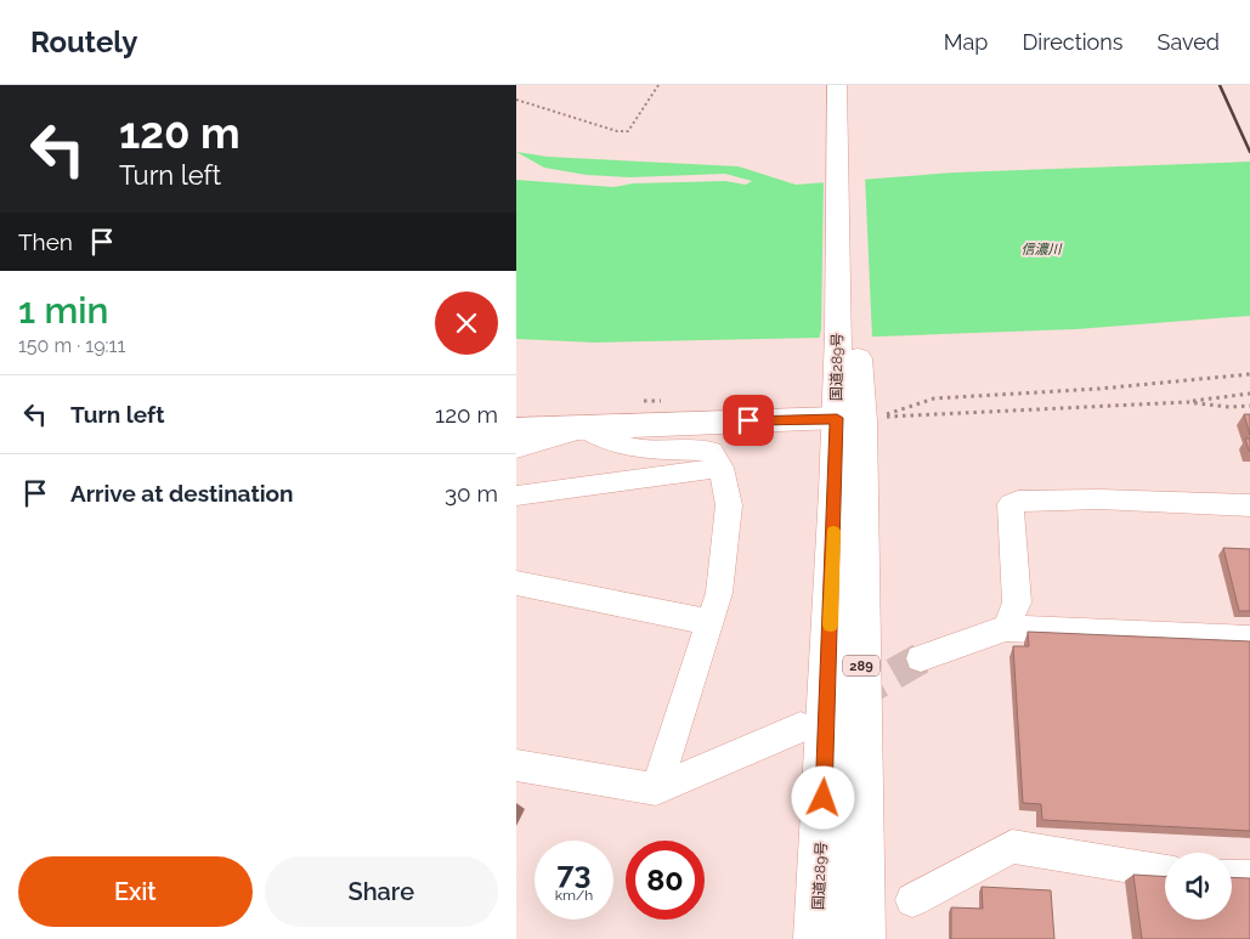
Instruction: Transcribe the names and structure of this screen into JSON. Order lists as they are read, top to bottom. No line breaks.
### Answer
{"streets":{"main road":["国道289号","289"]},"water":["信濃川"],"page":{"header":"Routely","nav":["Map","Directions","Saved"],"turn":["120 m","Turn left"],"then":"Then","heading":["1 min","150 m · 19:11"],"list":[{"name":"Turn left","value":"120 m"},{"name":"Arrive at destination","value":"30 m"}],"speed":"73 km/h","limit":"80","buttons":["Exit","Share"]}}
